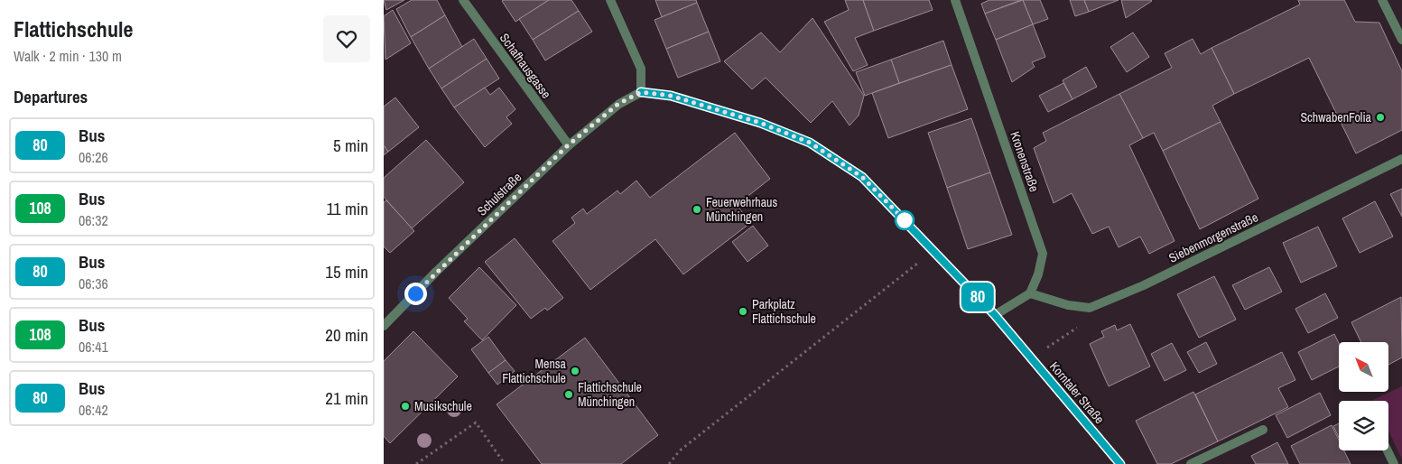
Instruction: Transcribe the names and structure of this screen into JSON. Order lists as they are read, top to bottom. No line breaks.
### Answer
{"streets":{"street":["Schafhausgasse","Kronenstraße","Schulstraße","Siebenmorgenstraße","Korntaler Straße"]},"crossings":[["Schafhausgasse","Schulstraße"],["Kronenstraße","Siebenmorgenstraße"],["Schulstraße","Korntaler Straße"]],"places":["SchwabenFolia","Feuerwehrhaus Münchingen","Parkplatz Flattichschule","Mensa Flattichschule","Flattichschule Münchingen","Musikschule"],"lines":["bus line 80"],"north":"top left","page":{"heading":[["Flattichschule","Walk · 2 min · 130 m"],"Departures"],"on_map":"80","list":[{"mark":"80","name":"Bus","note":"06:26","value":"5 min"},{"mark":"108","name":"Bus","note":"06:32","value":"11 min"},{"mark":"80","name":"Bus","note":"06:36","value":"15 min"},{"mark":"108","name":"Bus","note":"06:41","value":"20 min"},{"mark":"80","name":"Bus","note":"06:42","value":"21 min"}]}}
